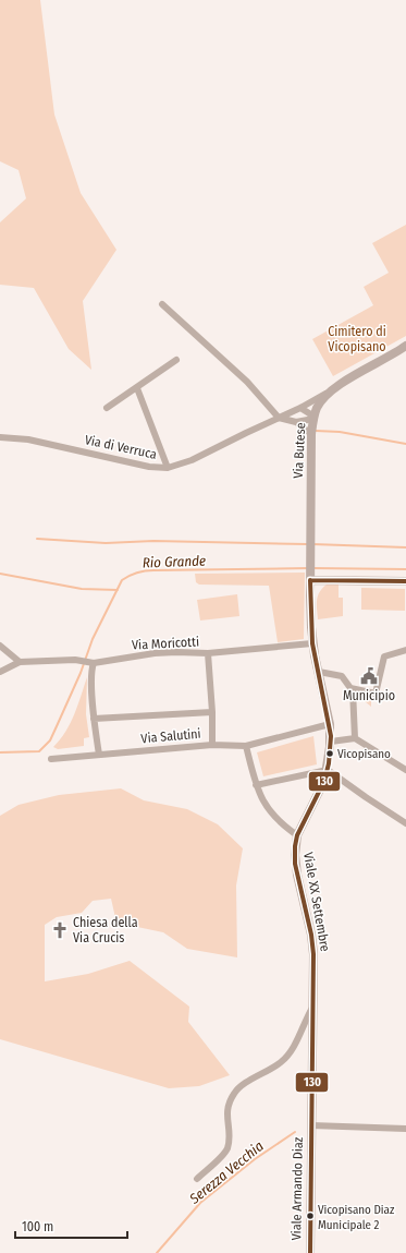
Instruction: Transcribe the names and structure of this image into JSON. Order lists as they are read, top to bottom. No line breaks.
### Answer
{"streets":{"street":["Via di Verruca","Via Butese","Via Moricotti","Via Salutini","Viale XX Settembre","Viale Armando Diaz"]},"crossings":[["Via di Verruca","Via Butese"],["Via Butese","Via Moricotti"],["Via Butese","Viale XX Settembre"],["Via Salutini","Viale XX Settembre"],["Viale XX Settembre","Viale Armando Diaz"]],"water":["Rio Grande","Serezza Vecchia"],"parks":["Cimitero di Vicopisano"],"places":{"public building":["Municipio"],"other":["Vicopisano","Vicopisano Diaz Municipale 2"],"church":["Chiesa della Via Crucis"]},"lines":["transit line 130"],"scale_bar":"100 m"}
